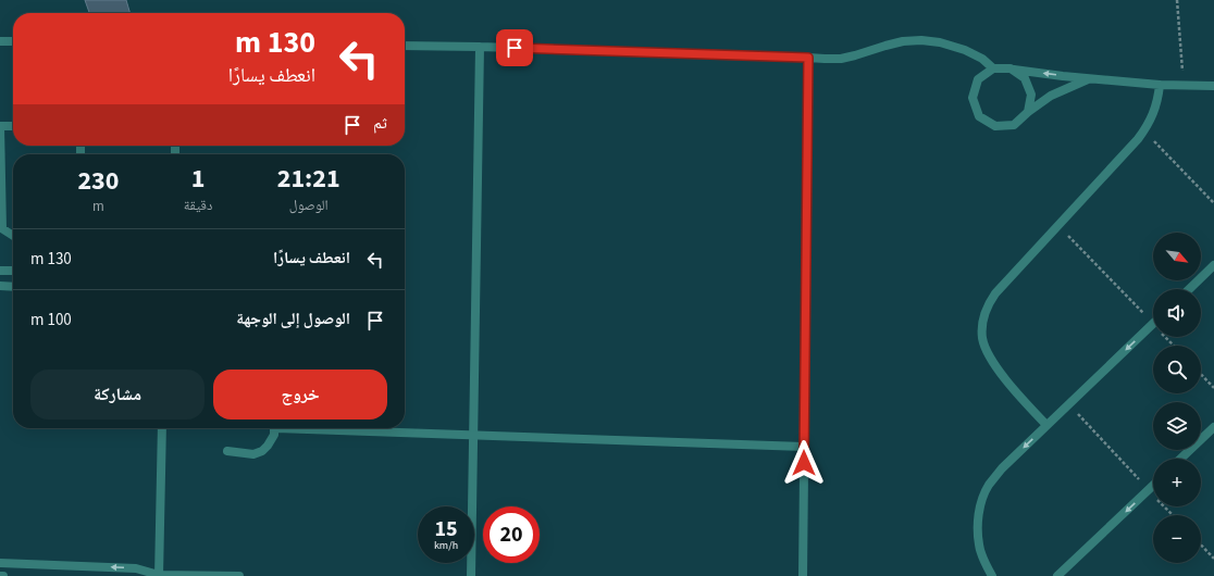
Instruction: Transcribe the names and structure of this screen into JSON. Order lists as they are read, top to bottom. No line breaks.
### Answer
{"north":"bottom right","page":{"turn":["130 m","انعطف يسارًا"],"then":"ثم","eta":["21:21","الوصول","1","دقيقة","230","m"],"list":[{"name":"انعطف يسارًا","value":"130 m"},{"name":"الوصول إلى الوجهة","value":"100 m"}],"map_buttons":["+","−"],"buttons":["خروج","مشاركة"],"speed":"15 km/h","limit":"20"}}
